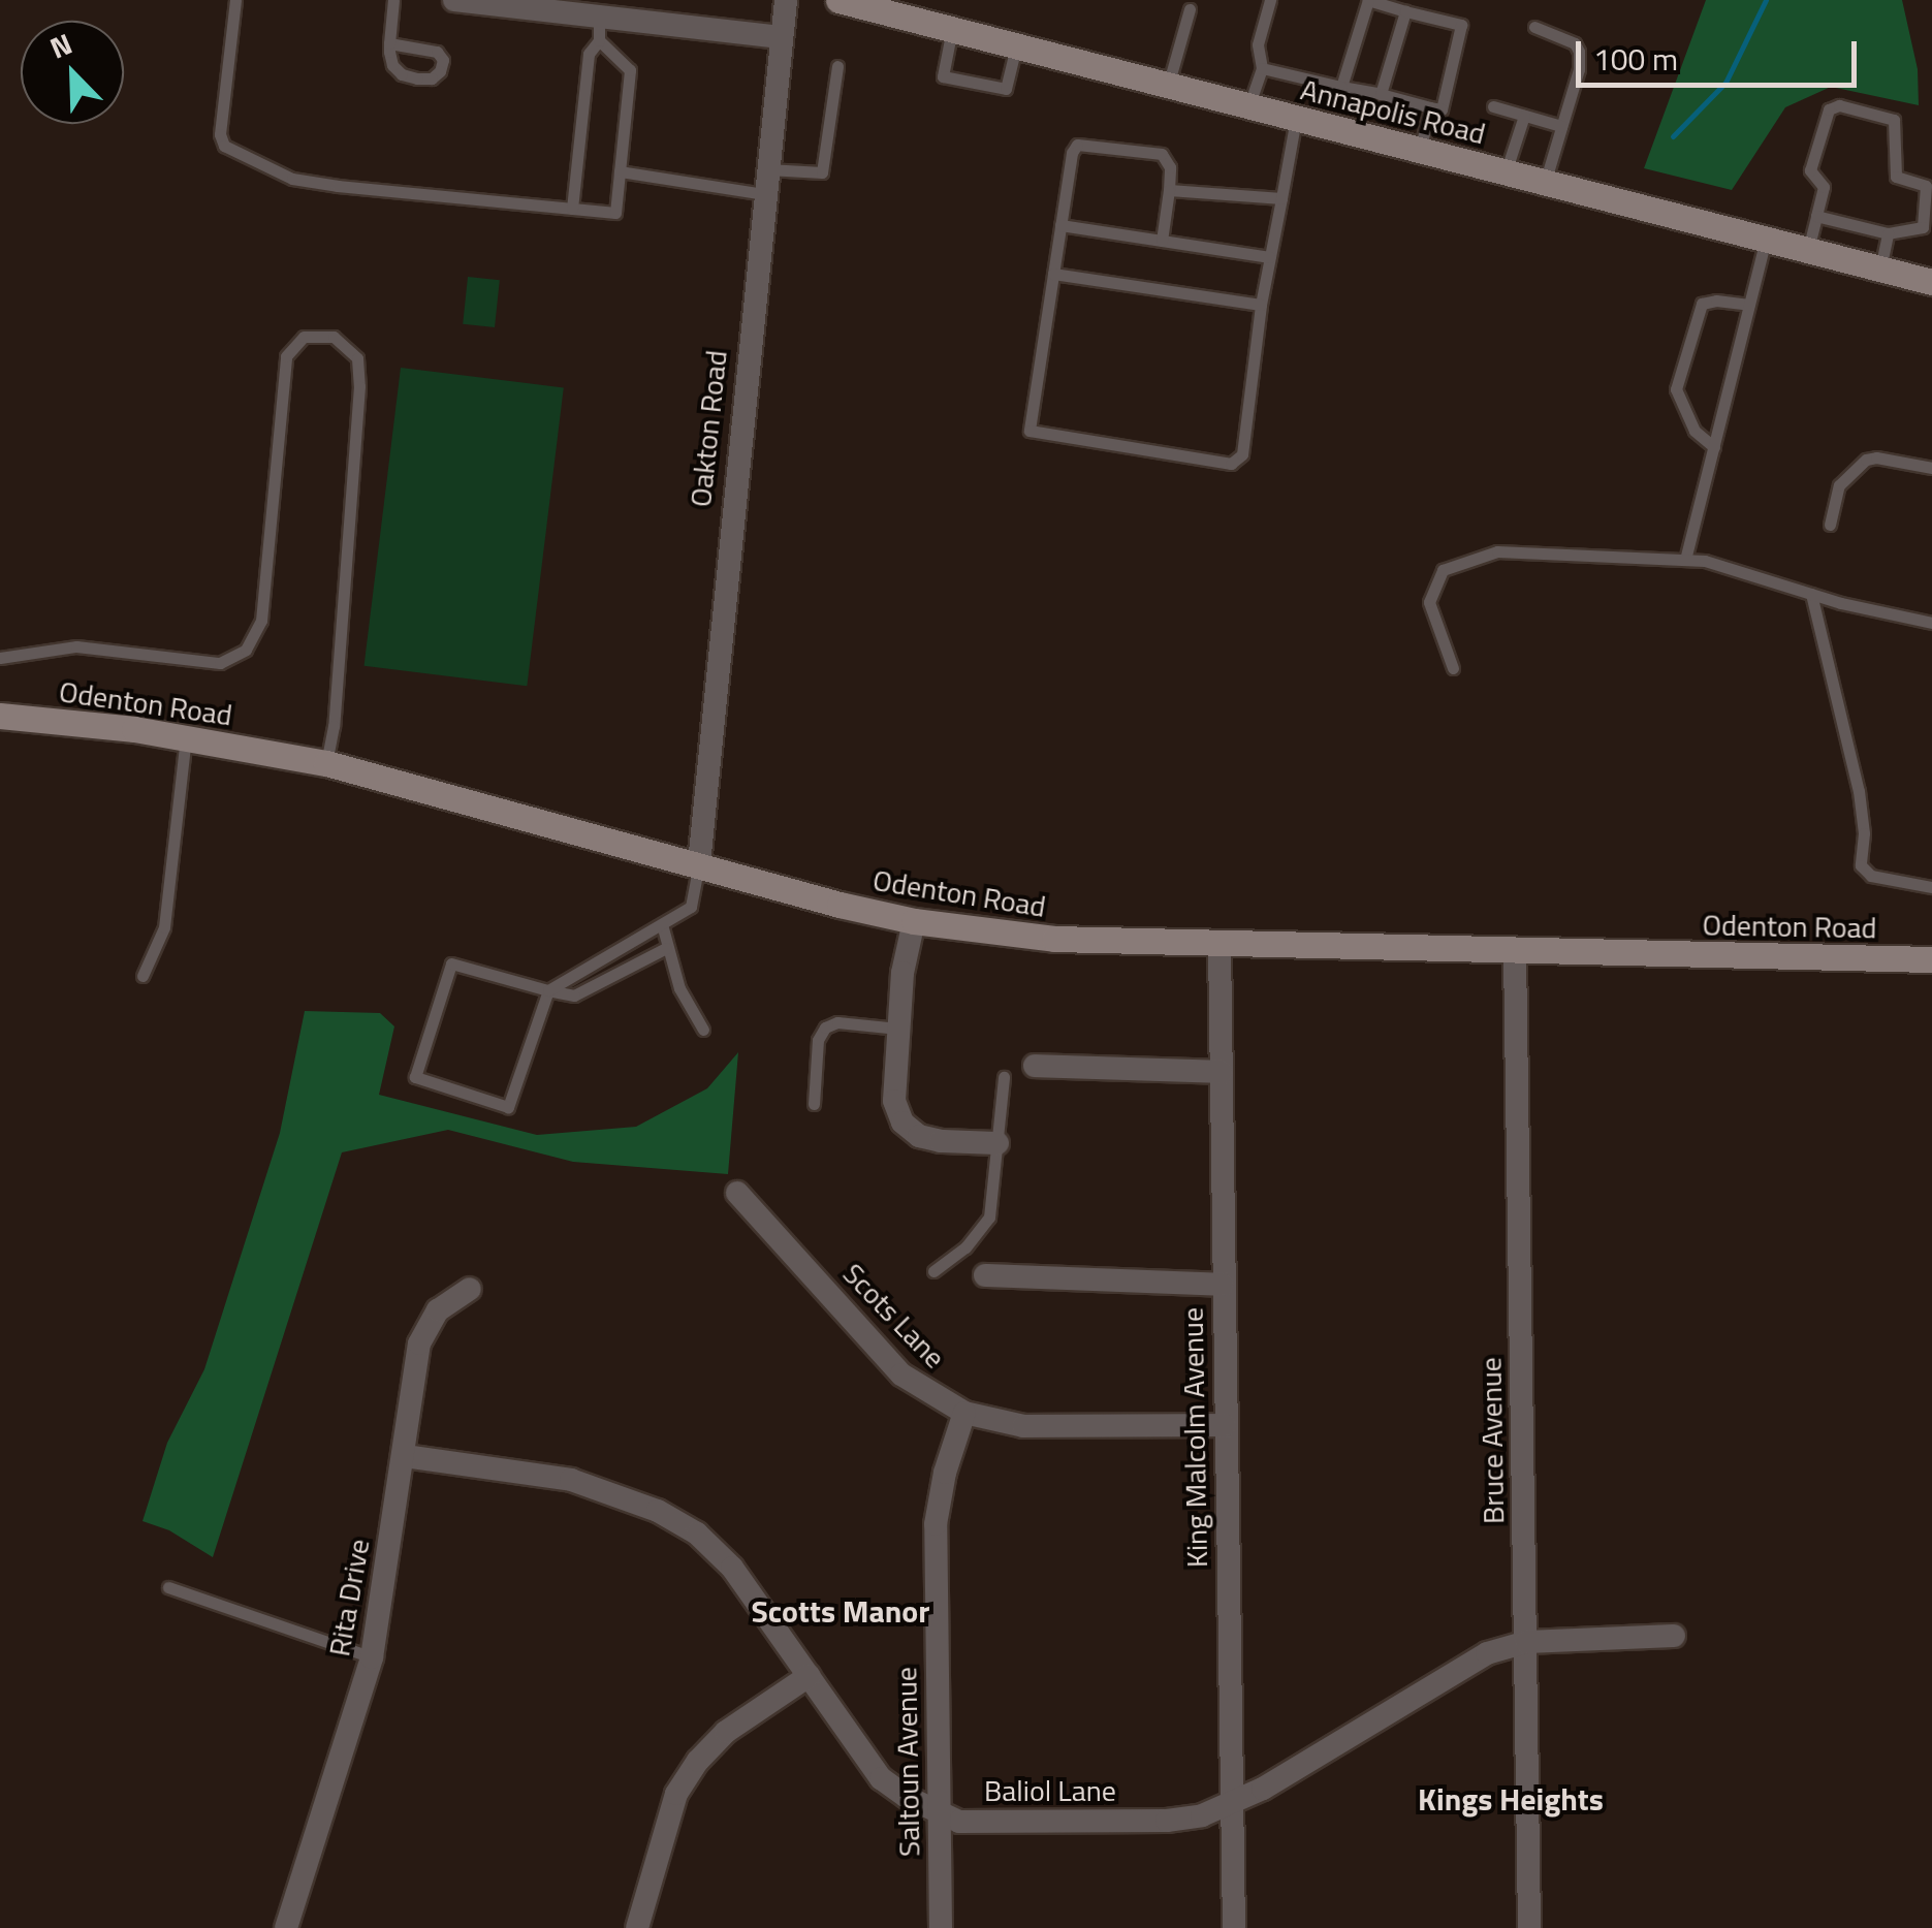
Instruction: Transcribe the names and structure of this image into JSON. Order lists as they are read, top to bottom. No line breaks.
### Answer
{"streets":{"street":["Annapolis Road","Oakton Road","Odenton Road","Scots Lane","King Malcolm Avenue","Bruce Avenue","Rita Drive","Saltoun Avenue","Baliol Lane"]},"crossings":[["Oakton Road","Odenton Road"],["Odenton Road","King Malcolm Avenue"],["Odenton Road","Bruce Avenue"],["Scots Lane","King Malcolm Avenue"],["Scots Lane","Saltoun Avenue"],["King Malcolm Avenue","Baliol Lane"],["Bruce Avenue","Baliol Lane"],["Rita Drive","Baliol Lane"],["Saltoun Avenue","Baliol Lane"]],"districts":["Scotts Manor","Kings Heights"],"scale_bar":"100 m","north":"top left"}
